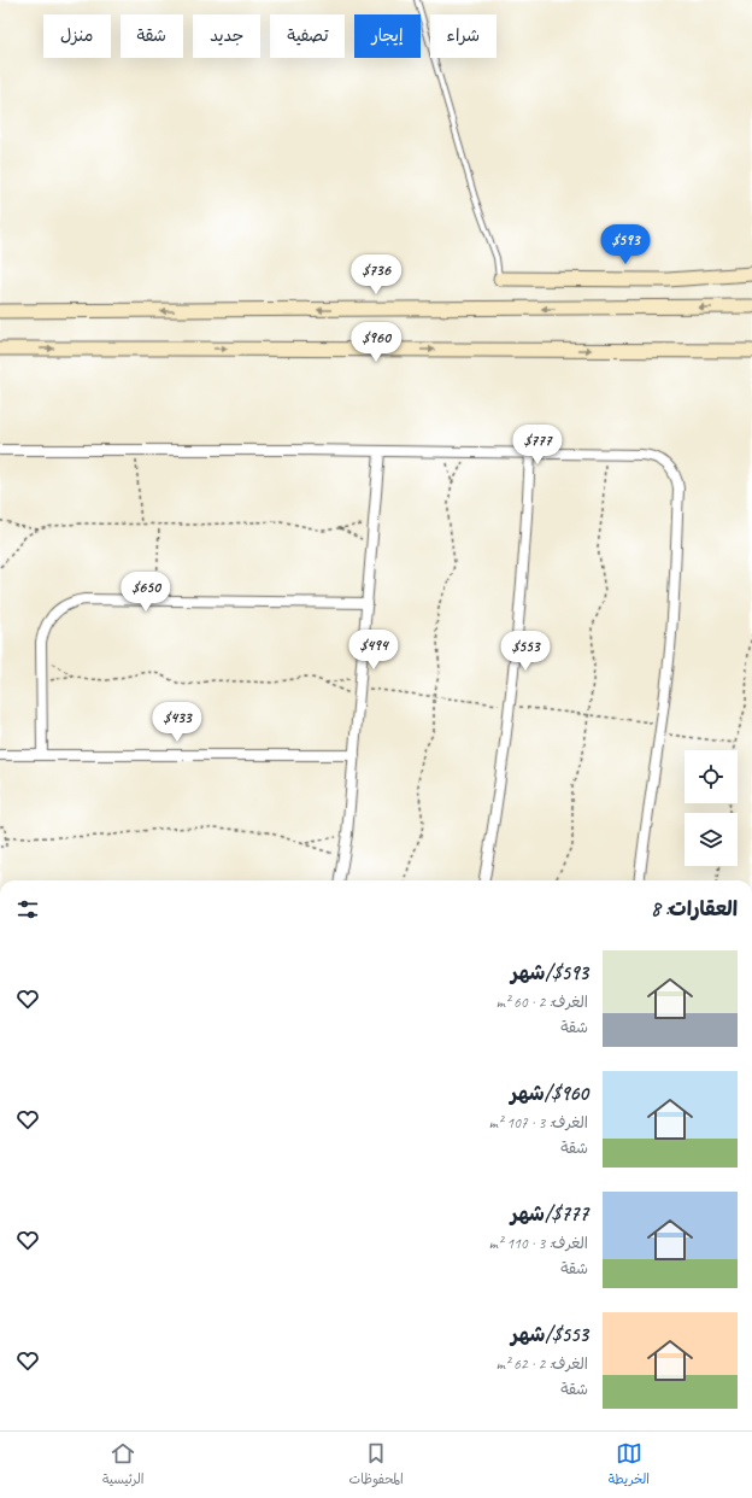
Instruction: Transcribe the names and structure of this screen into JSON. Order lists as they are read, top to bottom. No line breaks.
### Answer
{"page":{"chip":["شراء","إيجار","تصفية","جديد","شقة","منزل"],"price":["$593","$736","$960","$777","$650","$494","$553","$433"],"heading":"العقارات: 8","list":[{"name":"$593/شهر","note":"الغرف: 2 · 60 m² · شقة"},{"name":"$960/شهر","note":"الغرف: 3 · 107 m² · شقة"},{"name":"$777/شهر","note":"الغرف: 3 · 110 m² · شقة"},{"name":"$553/شهر","note":"الغرف: 2 · 62 m² · شقة"}],"tabs":["الخريطة","المحفوظات","الرئيسية"]}}
